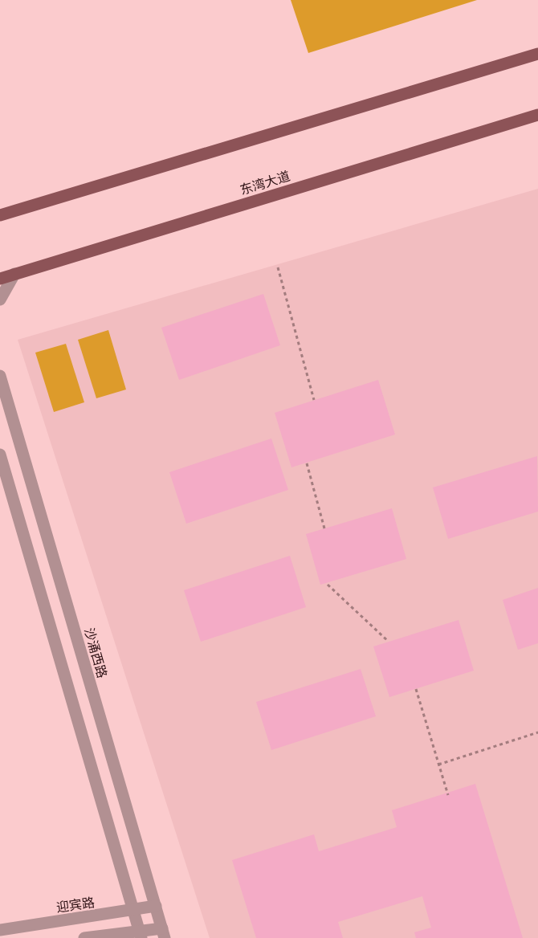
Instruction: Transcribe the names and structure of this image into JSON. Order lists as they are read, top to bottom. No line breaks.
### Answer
{"streets":{"main road":["东湾大道"],"street":["沙涌西路","迎宾路"]},"crossings":[["沙涌西路","迎宾路"]]}
